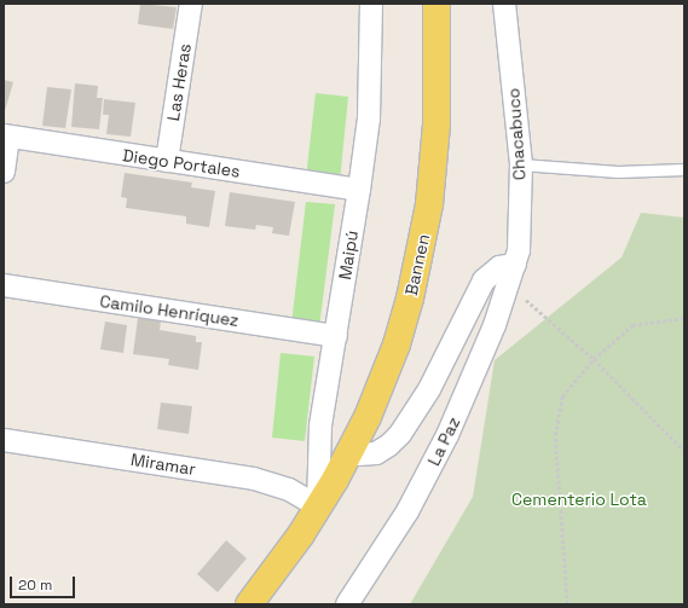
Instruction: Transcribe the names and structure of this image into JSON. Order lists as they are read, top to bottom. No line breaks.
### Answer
{"streets":{"main road":["Bannen"],"street":["Las Heras","Chacabuco","Diego Portales","Maipú","Camilo Henríquez","La Paz","Miramar"]},"crossings":[["Las Heras","Diego Portales"],["Chacabuco","La Paz"],["Diego Portales","Maipú"],["Maipú","Bannen"],["Maipú","Camilo Henríquez"],["Maipú","Miramar"],["Bannen","Miramar"]],"parks":["Cementerio Lota"],"scale_bar":"20 m"}
